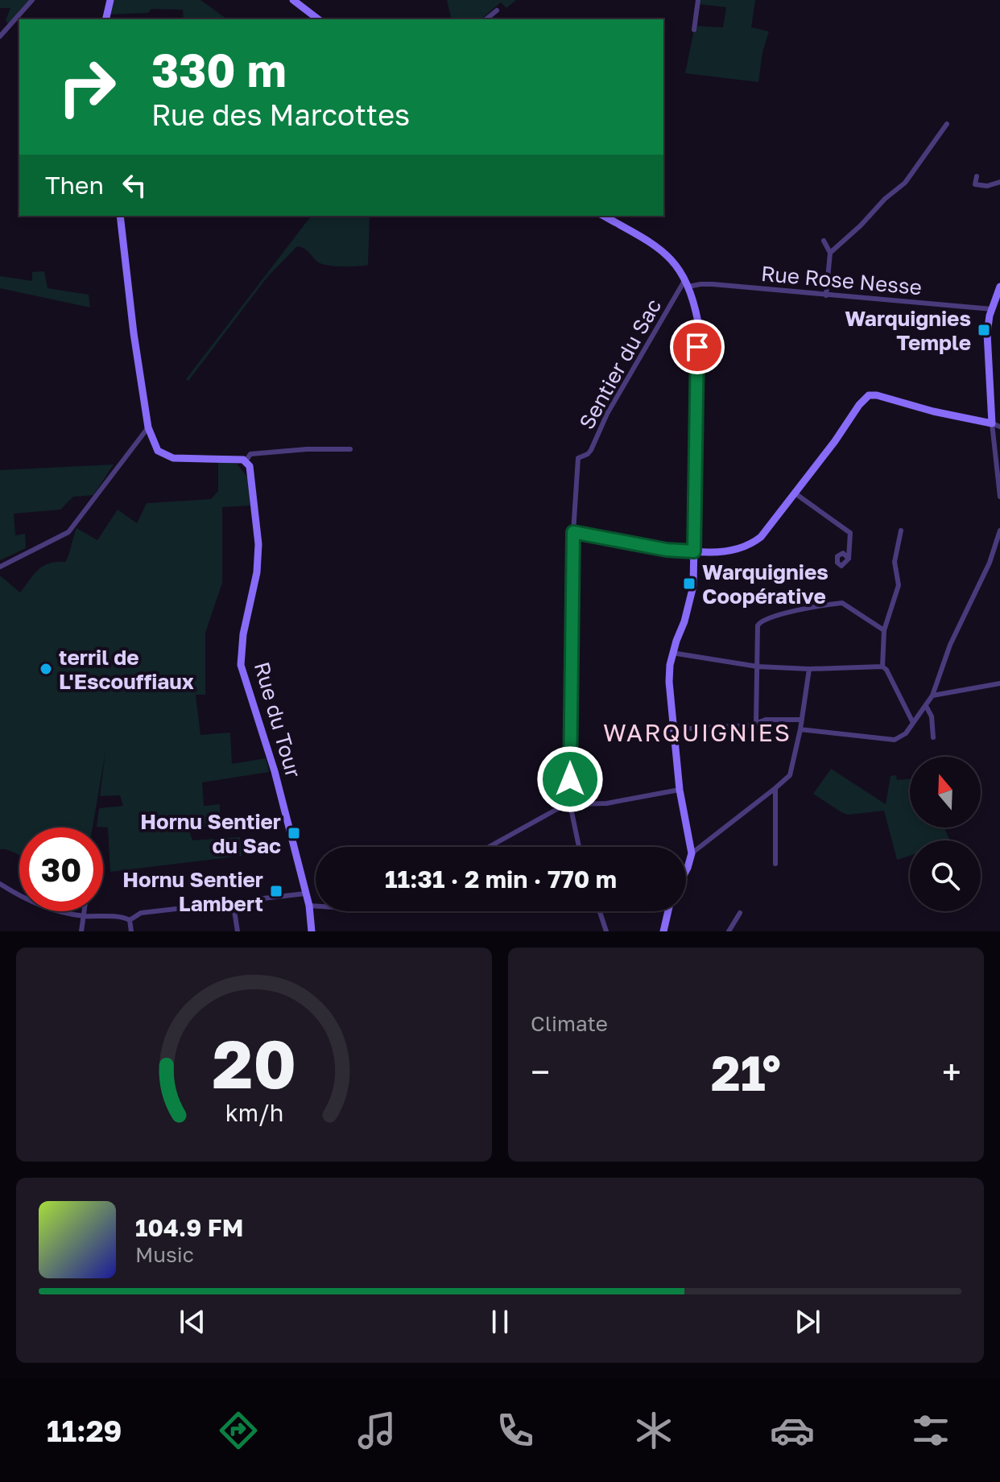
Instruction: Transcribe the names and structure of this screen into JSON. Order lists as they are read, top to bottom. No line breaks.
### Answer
{"streets":{"street":["Rue Rose Nesse","Sentier du Sac","Rue du Tour"]},"crossings":[["Rue Rose Nesse","Sentier du Sac"]],"districts":["WARQUIGNIES"],"places":{"transit":["Warquignies Temple","Warquignies Coopérative","Hornu Sentier du Sac","Hornu Sentier Lambert"],"other":["terril de L'Escouffiaux"]},"north":"top","page":{"turn":["330 m","Rue des Marcottes"],"then":"Then","limit":"30","trip":"11:31 · 2 min · 770 m","tile":"Climate","heat":["−","21°","+"],"song":["104.9 FM","Music"],"tabs":"11:29","gauge":["20","km/h"]}}
